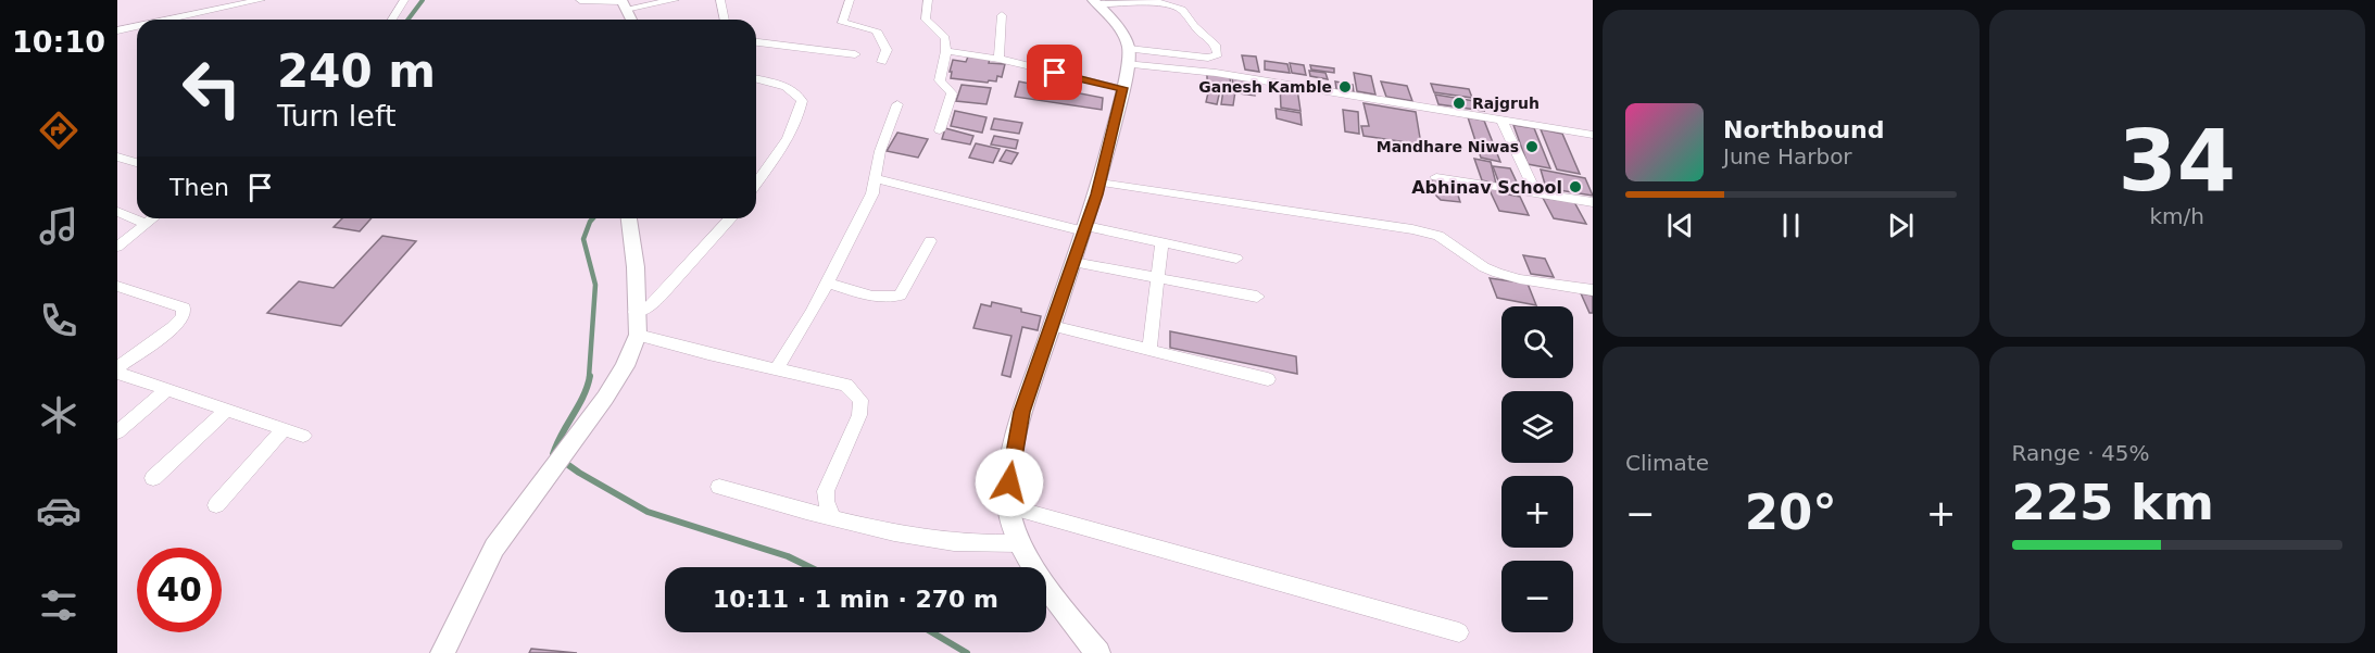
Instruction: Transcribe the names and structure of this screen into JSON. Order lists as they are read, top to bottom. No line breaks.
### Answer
{"places":["Ganesh Kamble","Rajgruh","Mandhare Niwas","Abhinav School"],"page":{"tabs":"10:10","tile":[["34","km/h"],"Climate",["Range · 45%","225 km"]],"turn":["240 m","Turn left"],"song":["Northbound","June Harbor"],"then":"Then","map_buttons":["+","−"],"heat":["−","20°","+"],"limit":"40","trip":"10:11 · 1 min · 270 m"}}
